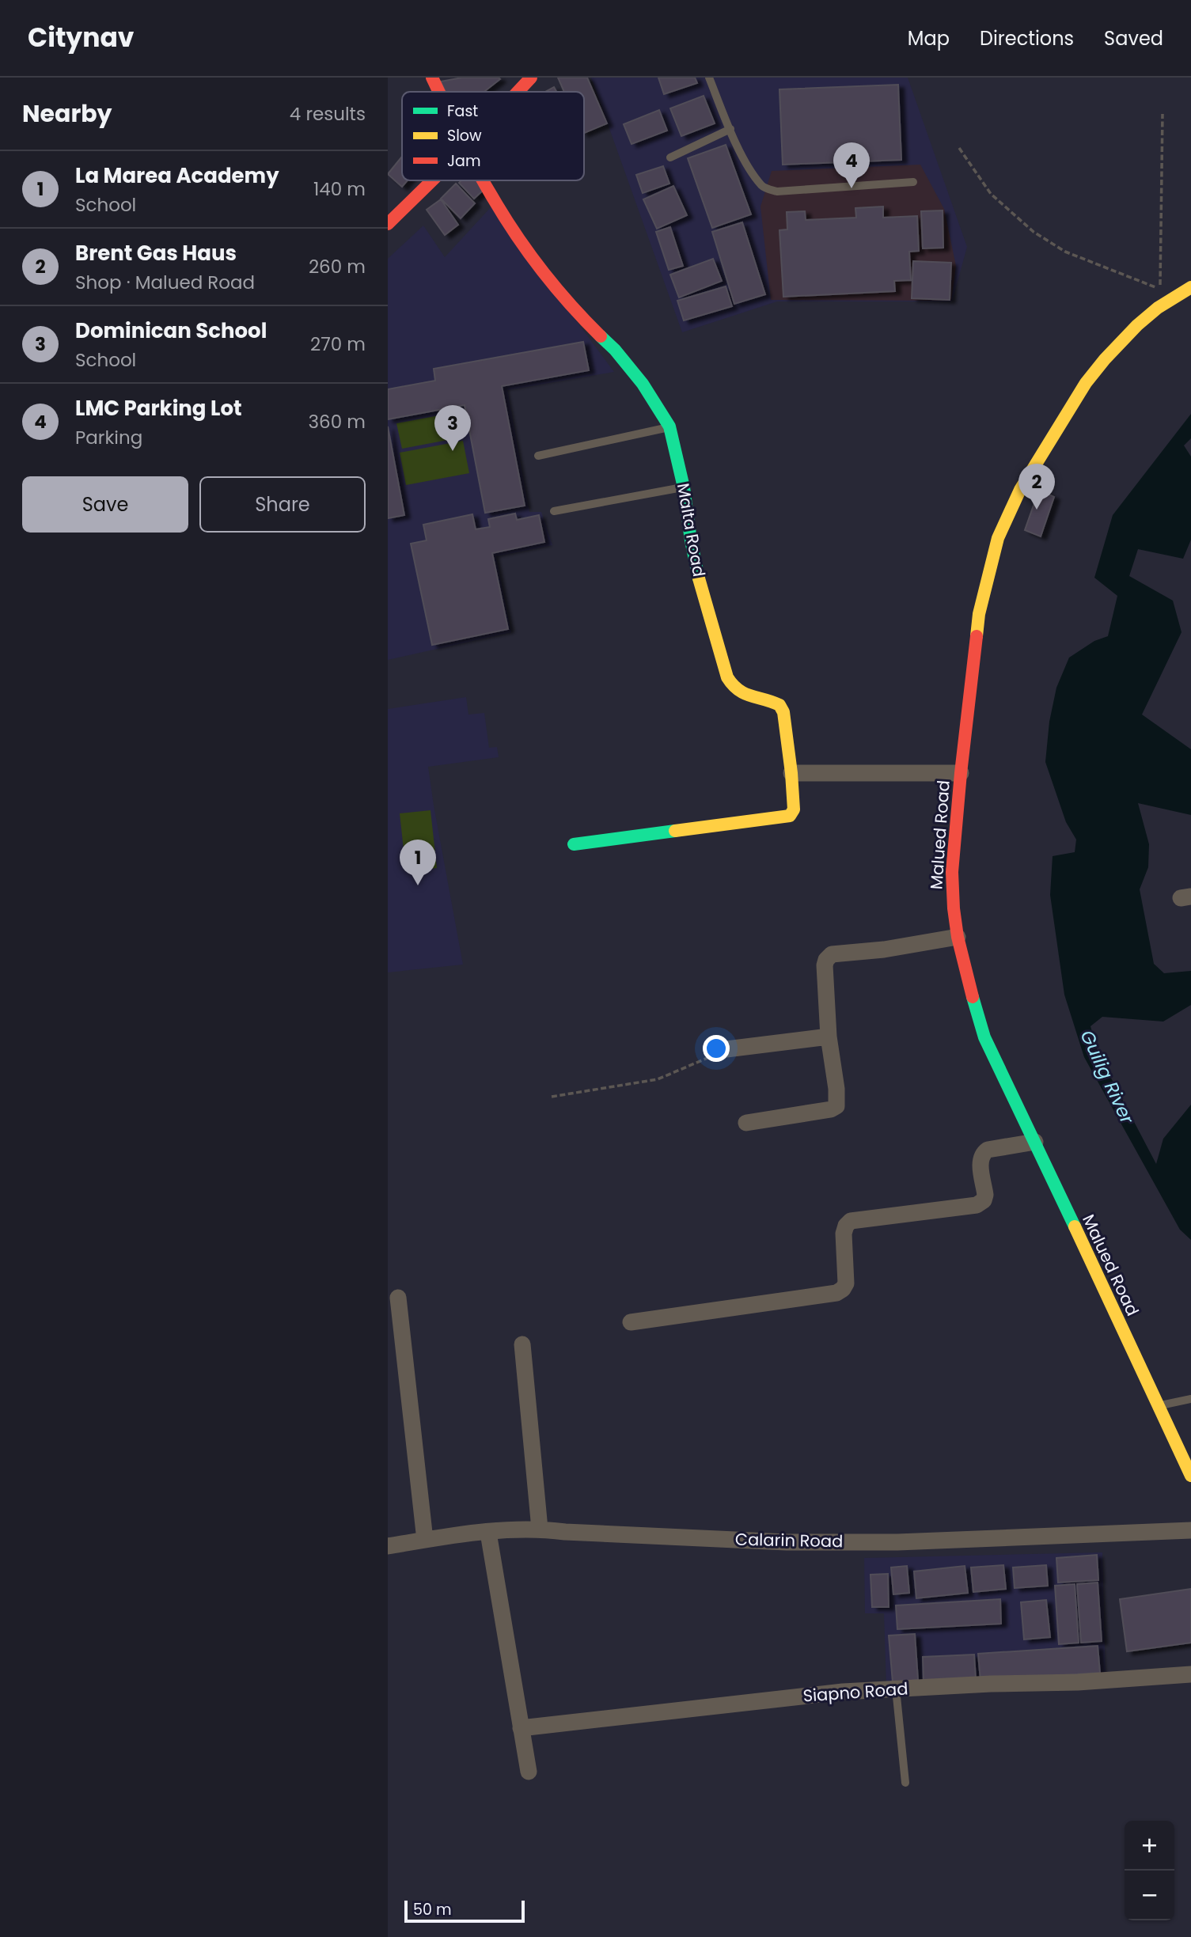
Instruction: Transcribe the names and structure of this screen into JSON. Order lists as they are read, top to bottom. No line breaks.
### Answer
{"streets":{"street":["Malta Road","Malued Road","Calarin Road","Siapno Road"]},"water":["Guilig River"],"legend":["Fast","Slow","Jam"],"scale_bar":"50 m","page":{"header":"Citynav","nav":["Map","Directions","Saved"],"heading":["Nearby","4 results"],"pins":["4","3","2","1"],"list":[{"mark":"1","name":"La Marea Academy","note":"School","value":"140 m"},{"mark":"2","name":"Brent Gas Haus","note":"Shop · Malued Road","value":"260 m"},{"mark":"3","name":"Dominican School","note":"School","value":"270 m"},{"mark":"4","name":"LMC Parking Lot","note":"Parking","value":"360 m"}],"buttons":["Save","Share"],"map_buttons":["+","−"],"scale":"50 m"}}
